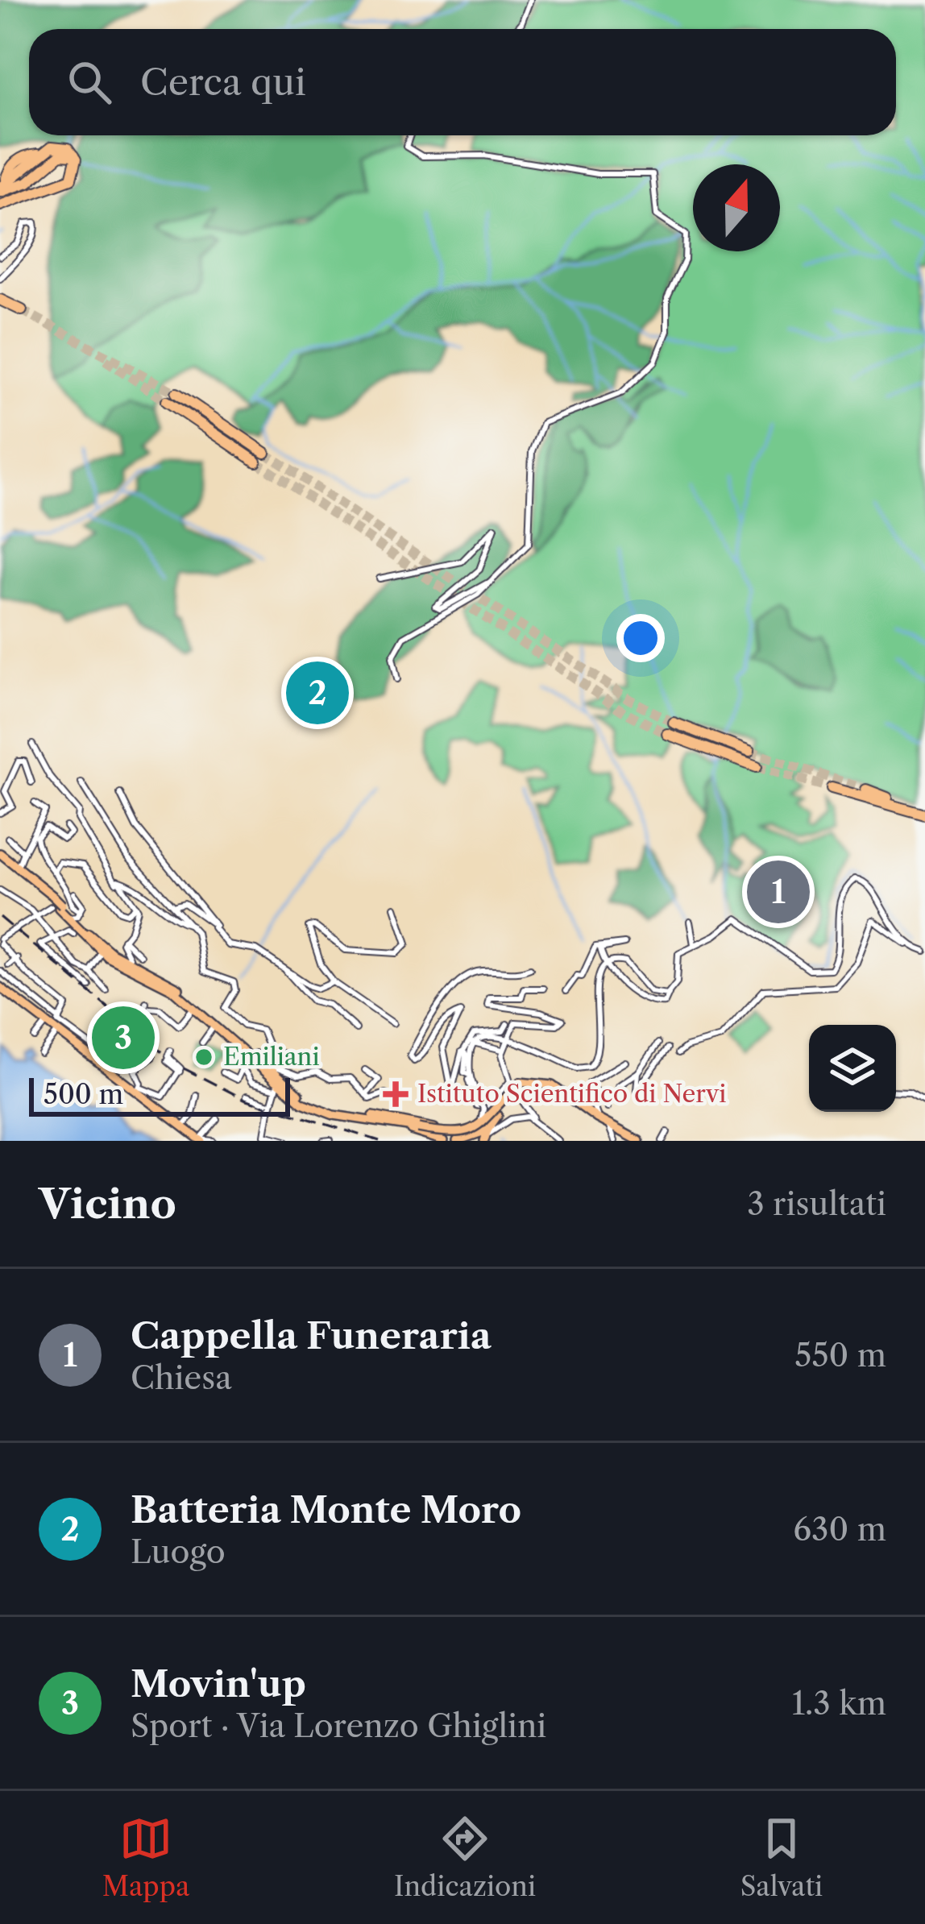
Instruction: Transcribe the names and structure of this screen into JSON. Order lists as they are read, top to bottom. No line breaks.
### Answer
{"places":{"other":["Emiliani"],"health":["Istituto Scientifico di Nervi"]},"scale_bar":"500 m","north":"top","page":{"search":"Cerca qui","pins":["2","1","3"],"scale":"500 m","heading":["Vicino","3 risultati"],"list":[{"mark":"1","name":"Cappella Funeraria","note":"Chiesa","value":"550 m"},{"mark":"2","name":"Batteria Monte Moro","note":"Luogo","value":"630 m"},{"mark":"3","name":"Movin'up","note":"Sport · Via Lorenzo Ghiglini","value":"1.3 km"}],"nav":["Mappa","Indicazioni","Salvati"]}}
